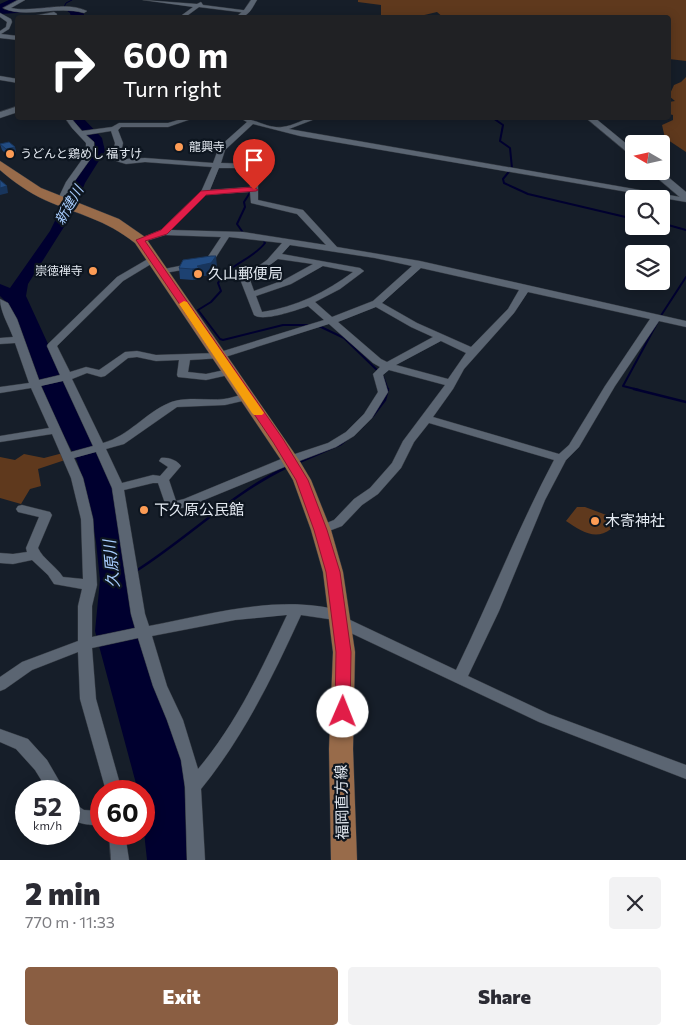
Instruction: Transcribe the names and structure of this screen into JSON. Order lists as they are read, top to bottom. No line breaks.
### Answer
{"streets":{"main road":["福岡直方線"]},"water":["新建川","久原川"],"places":["龍興寺","うどんと鶏めし 福すけ","崇徳禅寺","久山郵便局","下久原公民館","木寄神社"],"north":"left","page":{"turn":["600 m","Turn right"],"speed":"52 km/h","limit":"60","heading":["2 min","770 m · 11:33"],"buttons":["Exit","Share"]}}
